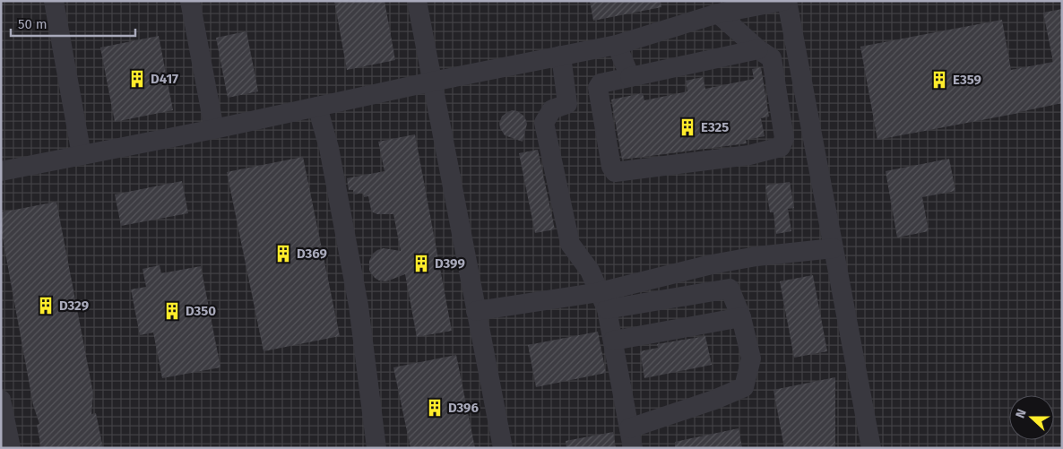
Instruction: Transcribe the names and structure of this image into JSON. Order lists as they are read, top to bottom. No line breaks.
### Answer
{"places":{"building":["D417","E359","E325","D369","D399","D329","D350","D396"]},"scale_bar":"50 m","north":"left"}
